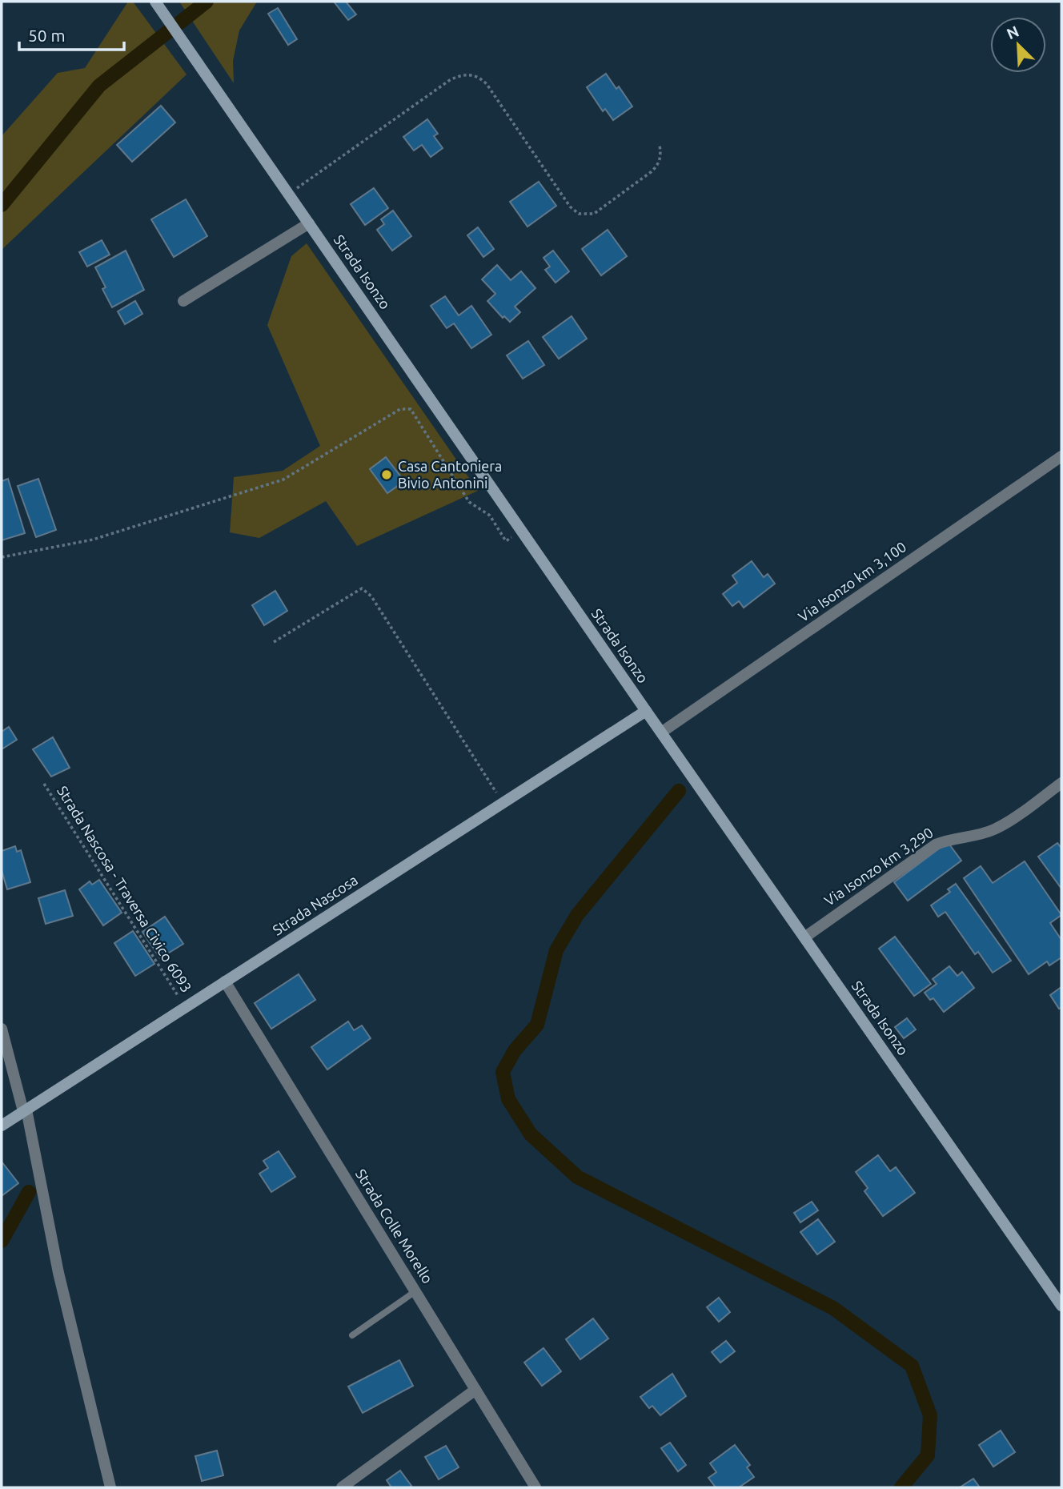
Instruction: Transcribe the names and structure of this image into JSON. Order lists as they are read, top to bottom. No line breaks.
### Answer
{"streets":{"main road":["Strada Isonzo","Strada Nascosa"],"street":["Via Isonzo km 3,100","Via Isonzo km 3,290","Strada Colle Morello"],"path":["Strada Nascosa - Traversa Civico 6093"]},"crossings":[["Strada Isonzo","Via Isonzo km 3,100"],["Strada Isonzo","Via Isonzo km 3,290"],["Strada Isonzo","Strada Nascosa"],["Strada Nascosa - Traversa Civico 6093","Strada Nascosa"],["Strada Nascosa","Strada Colle Morello"]],"places":["Casa Cantoniera Bivio Antonini"],"scale_bar":"50 m","north":"top left"}
